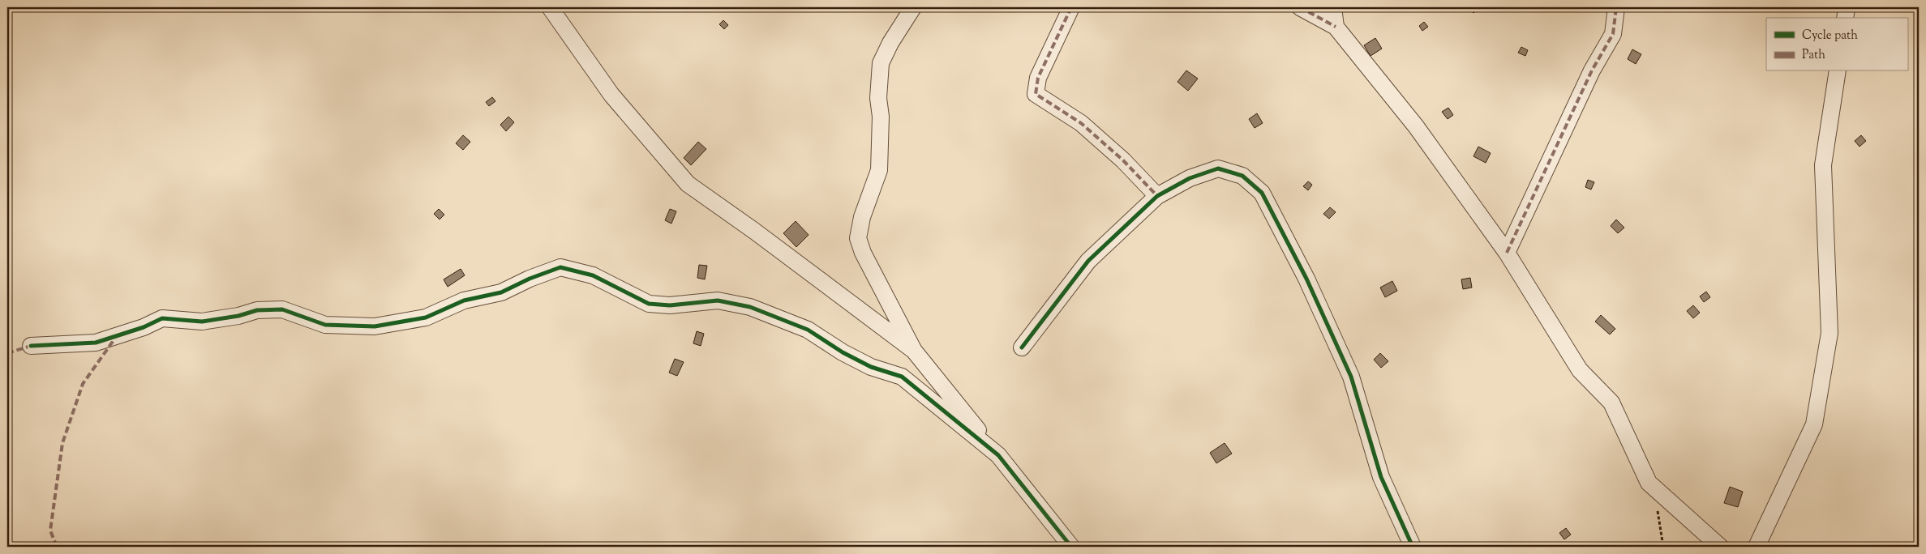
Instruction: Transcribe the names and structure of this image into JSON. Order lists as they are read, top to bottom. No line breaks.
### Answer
{"legend":["Cycle path","Path"]}
